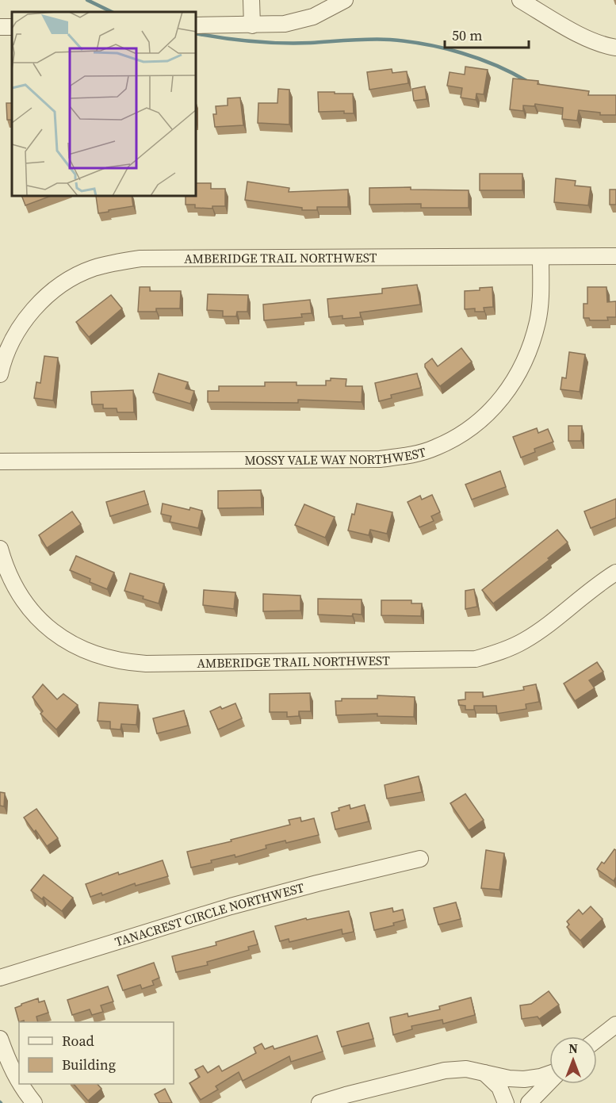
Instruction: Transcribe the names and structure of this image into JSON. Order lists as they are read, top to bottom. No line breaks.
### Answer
{"streets":{"street":["AMBERIDGE TRAIL NORTHWEST","MOSSY VALE WAY NORTHWEST","TANACREST CIRCLE NORTHWEST"]},"crossings":[["AMBERIDGE TRAIL NORTHWEST","MOSSY VALE WAY NORTHWEST"]],"legend":["Road","Building"],"scale_bar":"50 m","north":"top"}
